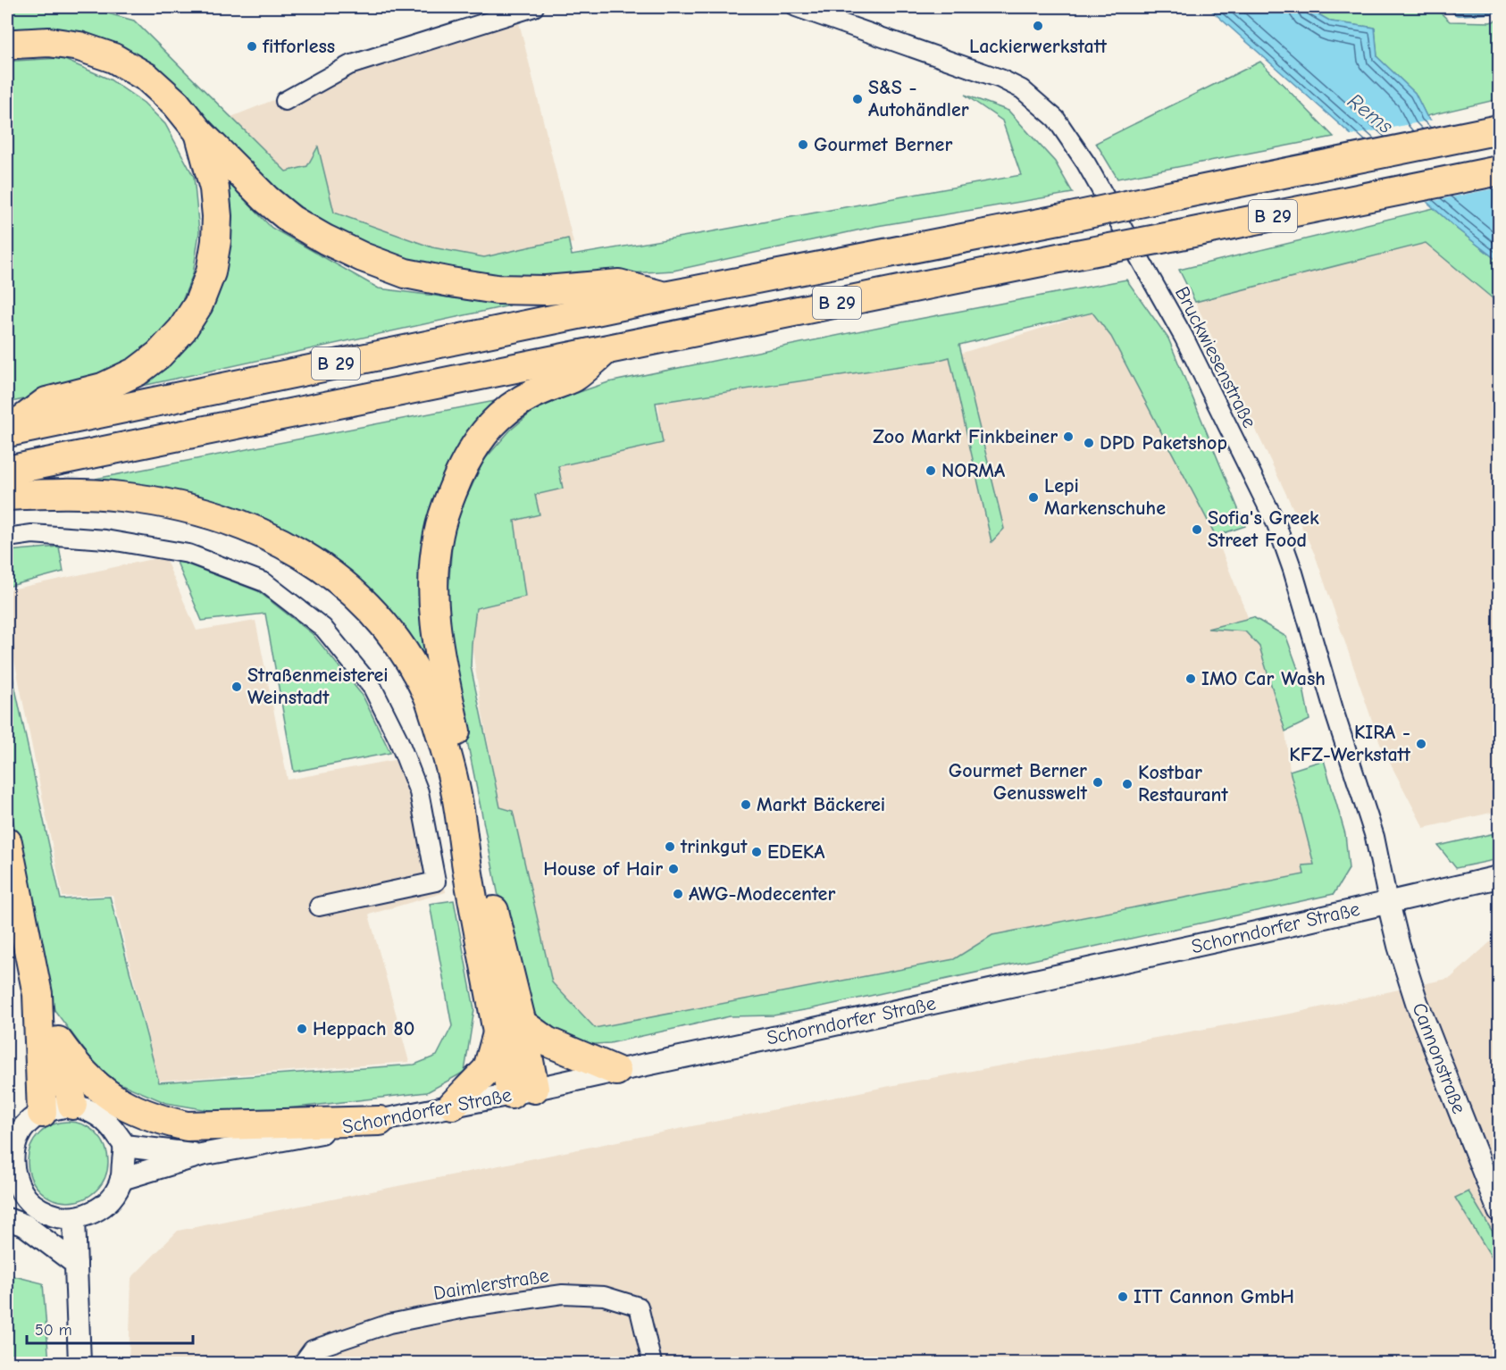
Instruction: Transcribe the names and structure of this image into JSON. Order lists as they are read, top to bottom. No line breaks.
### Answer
{"streets":{"highway":["B 29"],"street":["Bruckwiesenstraße","Schorndorfer Straße","Cannonstraße","Daimlerstraße"]},"crossings":[["Bruckwiesenstraße","Schorndorfer Straße"],["Bruckwiesenstraße","Cannonstraße"],["Schorndorfer Straße","Cannonstraße"]],"water":["Rems"],"places":["Lackierwerkstatt","fitforless","S&S - Autohändler","Gourmet Berner","Zoo Markt Finkbeiner","DPD Paketshop","NORMA","Lepi Markenschuhe","Sofia's Greek Street Food","IMO Car Wash","Straßenmeisterei Weinstadt","KIRA - KFZ-Werkstatt","Gourmet Berner Genusswelt","Kostbar Restaurant","Markt Bäckerei","trinkgut","EDEKA","House of Hair","AWG-Modecenter","Heppach 80","ITT Cannon GmbH"],"scale_bar":"50 m"}
